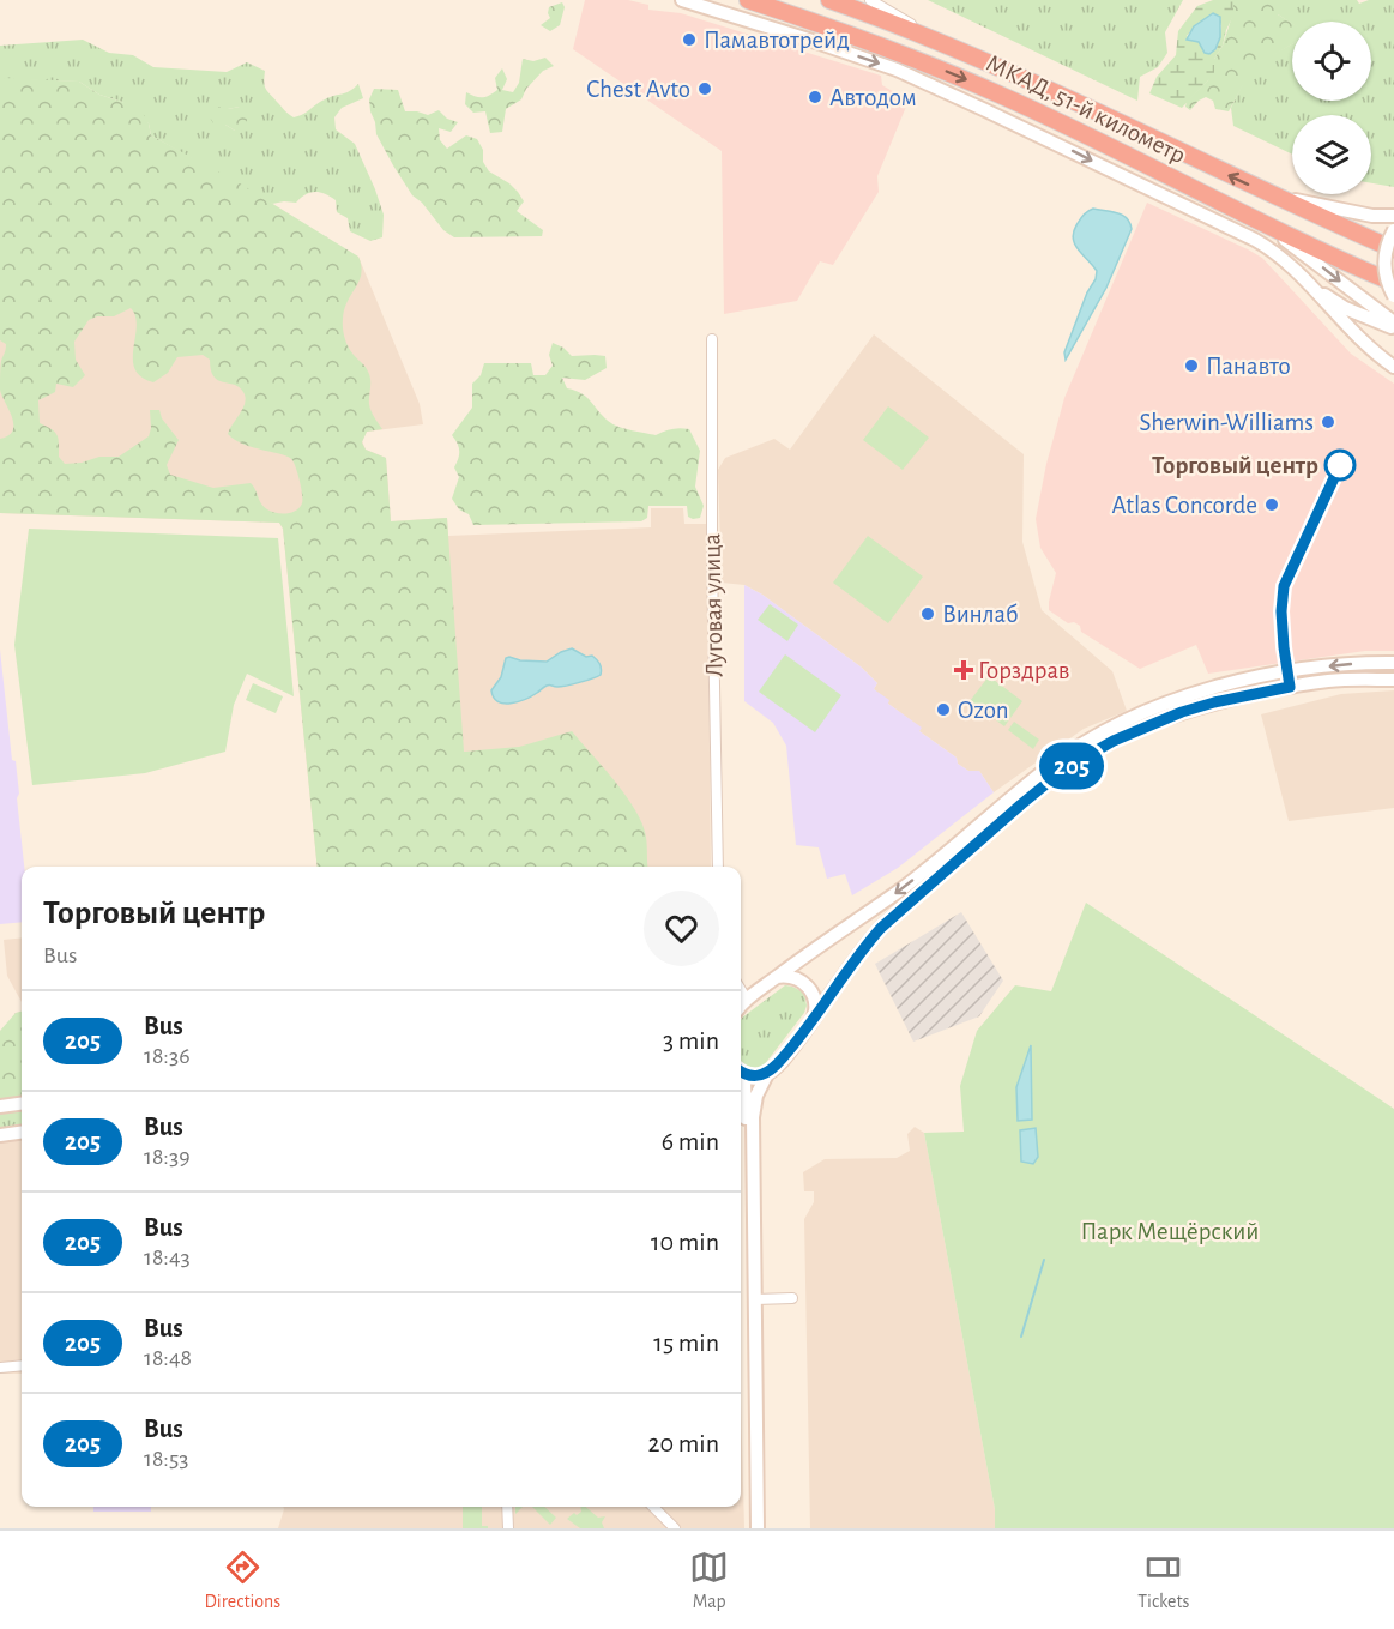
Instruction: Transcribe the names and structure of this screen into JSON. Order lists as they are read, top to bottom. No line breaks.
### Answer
{"streets":{"highway":["МКАД, 51-й километр"],"street":["Луговая улица"]},"parks":["Парк Мещёрский"],"places":{"other":["Памавтотрейд","Chest Avto","Автодом","Панавто","Sherwin-Williams","Торговый центр","Atlas Concorde","Винлаб","Ozon"],"health":["Горздрав"]},"lines":["bus line 205"],"page":{"on_map":"205","heading":["Торговый центр","Bus"],"list":[{"mark":"205","name":"Bus","note":"18:36","value":"3 min"},{"mark":"205","name":"Bus","note":"18:39","value":"6 min"},{"mark":"205","name":"Bus","note":"18:43","value":"10 min"},{"mark":"205","name":"Bus","note":"18:48","value":"15 min"},{"mark":"205","name":"Bus","note":"18:53","value":"20 min"}],"tabs":["Directions","Map","Tickets"]}}
